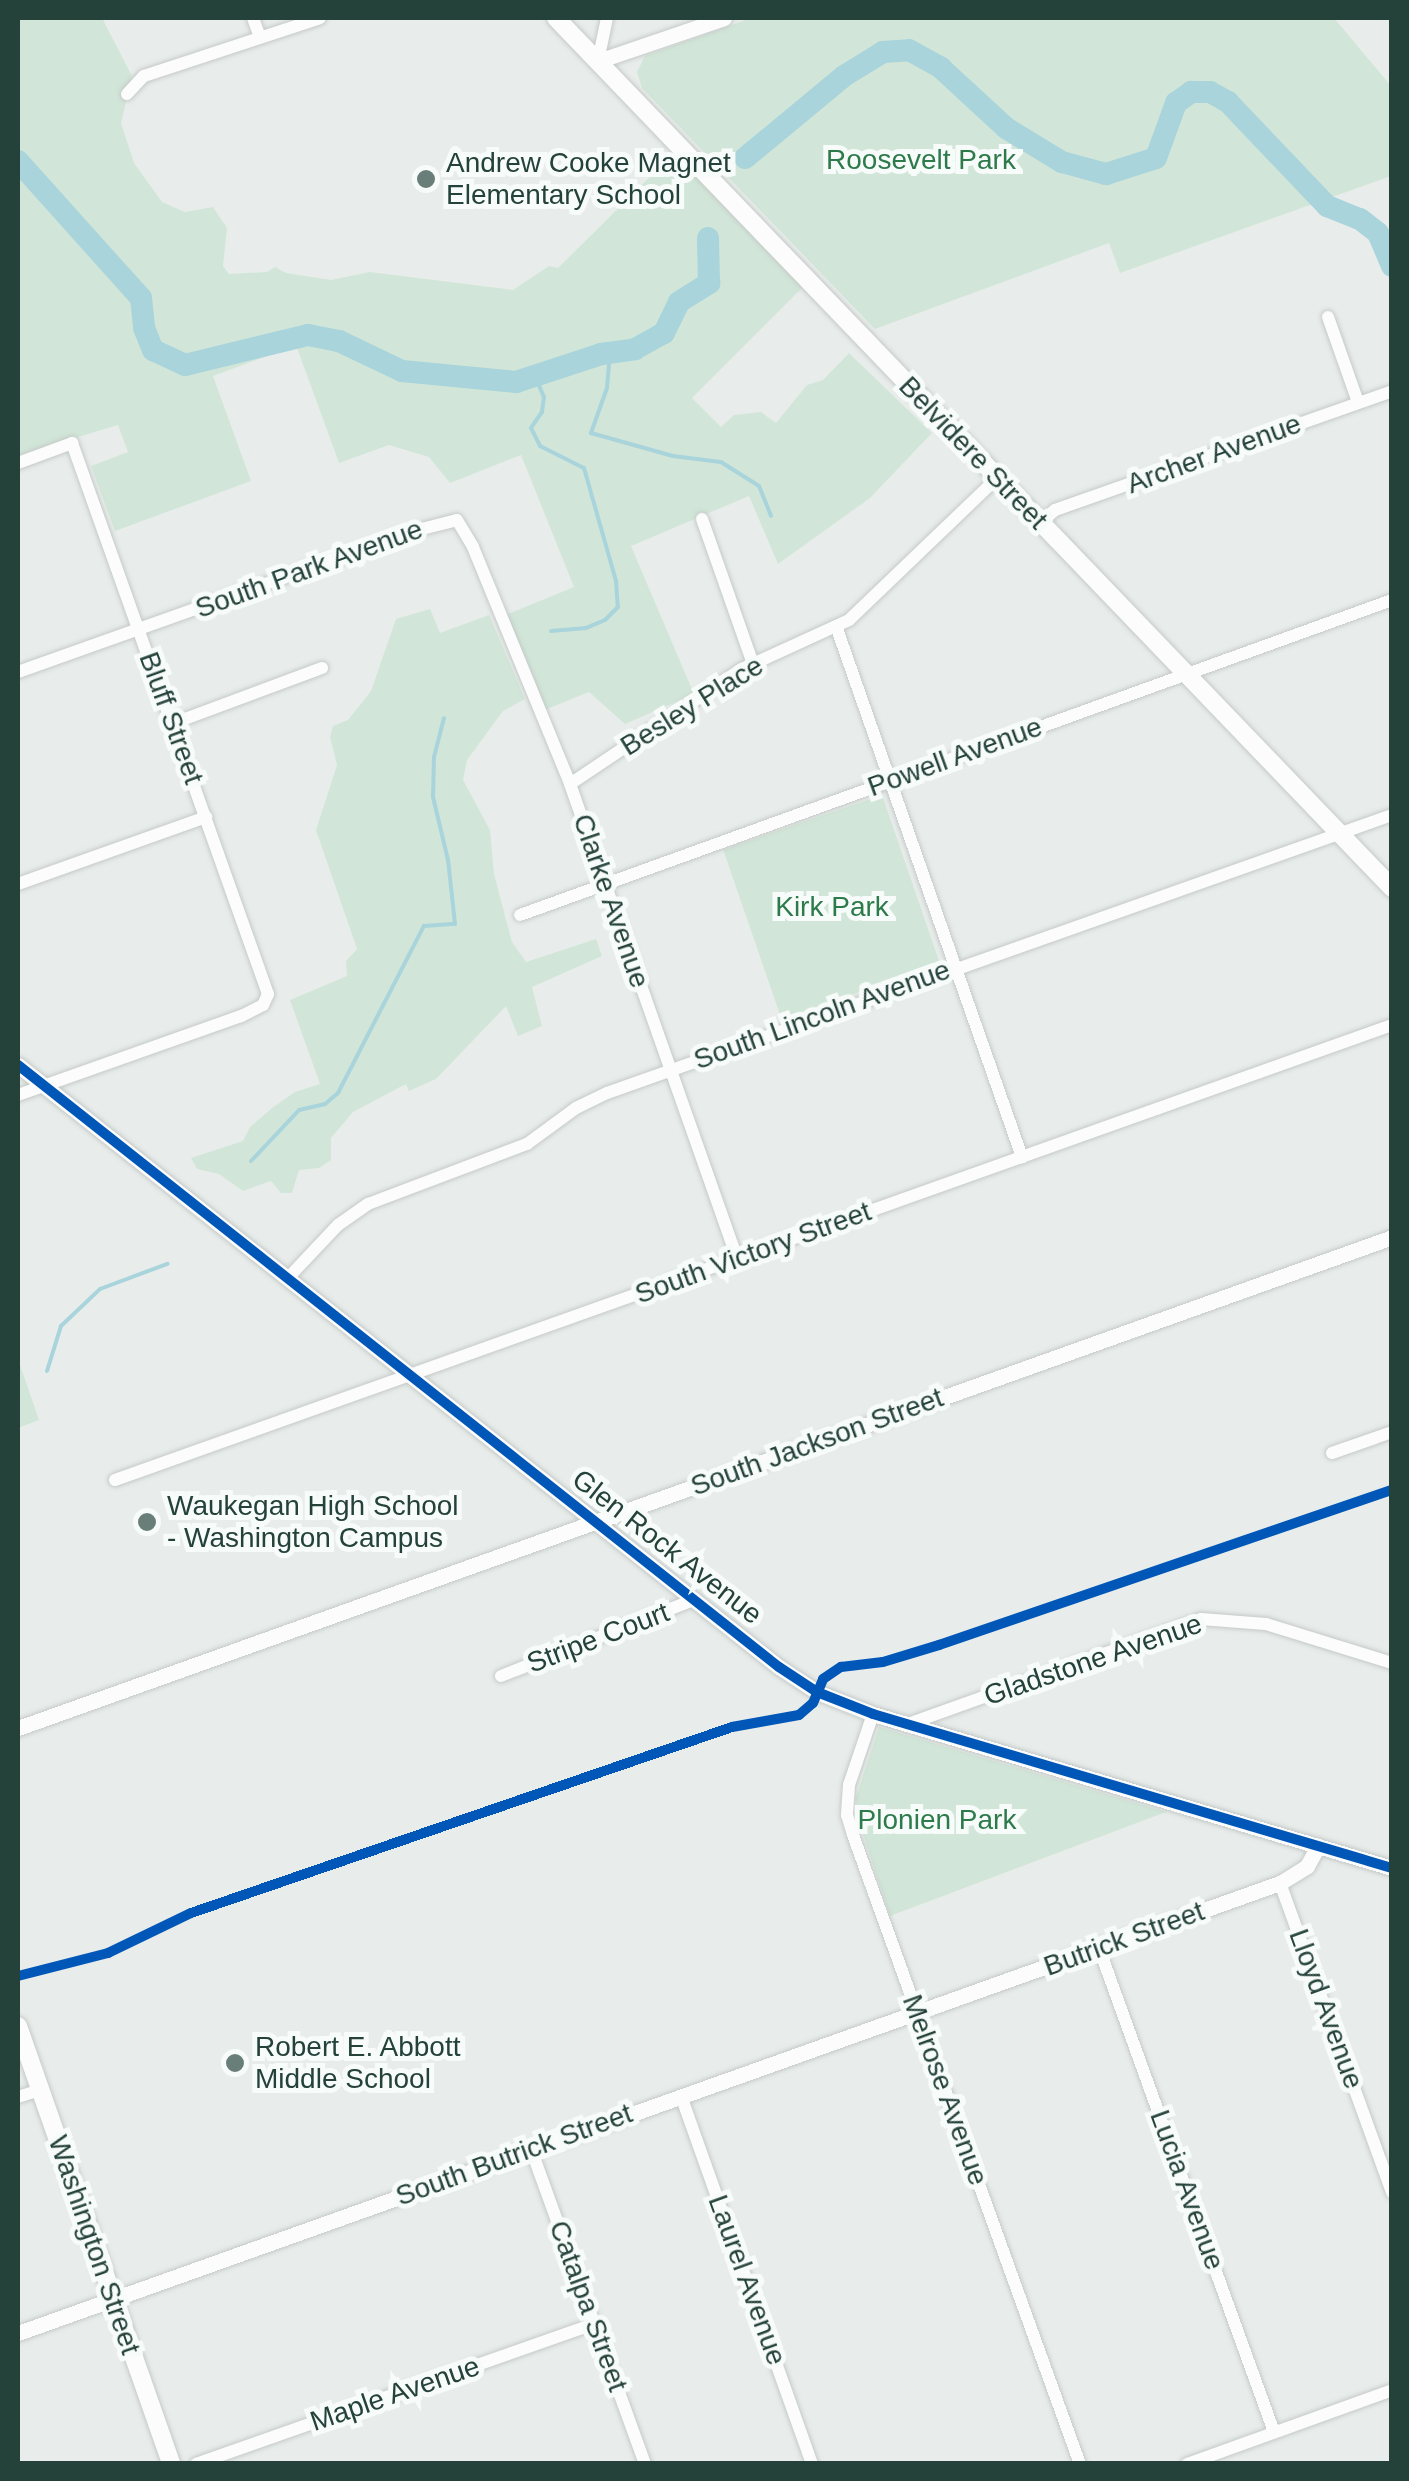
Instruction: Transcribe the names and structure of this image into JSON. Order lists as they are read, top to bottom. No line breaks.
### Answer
{"streets":{"main road":["Belvidere Street","Washington Street"],"street":["Archer Avenue","South Park Avenue","Besley Place","Bluff Street","Powell Avenue","Clarke Avenue","South Lincoln Avenue","South Victory Street","South Jackson Street","Glen Rock Avenue","Stripe Court","Gladstone Avenue","Butrick Street","Lloyd Avenue","Melrose Avenue","South Butrick Street","Lucia Avenue","Laurel Avenue","Catalpa Street","Maple Avenue"]},"crossings":[["Belvidere Street","Archer Avenue"],["Belvidere Street","Besley Place"],["Belvidere Street","Powell Avenue"],["Belvidere Street","South Lincoln Avenue"],["South Park Avenue","Bluff Street"],["South Park Avenue","Clarke Avenue"],["Besley Place","Clarke Avenue"],["Bluff Street","Glen Rock Avenue"],["Powell Avenue","Clarke Avenue"],["Clarke Avenue","South Lincoln Avenue"],["Clarke Avenue","South Victory Street"],["South Lincoln Avenue","Glen Rock Avenue"],["South Victory Street","Glen Rock Avenue"],["South Jackson Street","Glen Rock Avenue"],["Glen Rock Avenue","Stripe Court"],["Glen Rock Avenue","Gladstone Avenue"],["Glen Rock Avenue","Butrick Street"],["Glen Rock Avenue","Melrose Avenue"],["Butrick Street","Lloyd Avenue"],["Butrick Street","Melrose Avenue"],["Butrick Street","South Butrick Street"],["Butrick Street","Lucia Avenue"],["Melrose Avenue","South Butrick Street"],["South Butrick Street","Washington Street"],["South Butrick Street","Laurel Avenue"],["South Butrick Street","Catalpa Street"],["Catalpa Street","Maple Avenue"]],"parks":["Roosevelt Park","Kirk Park","Plonien Park"],"places":["Andrew Cooke Magnet Elementary School","Waukegan High School - Washington Campus","Robert E. Abbott Middle School"]}
